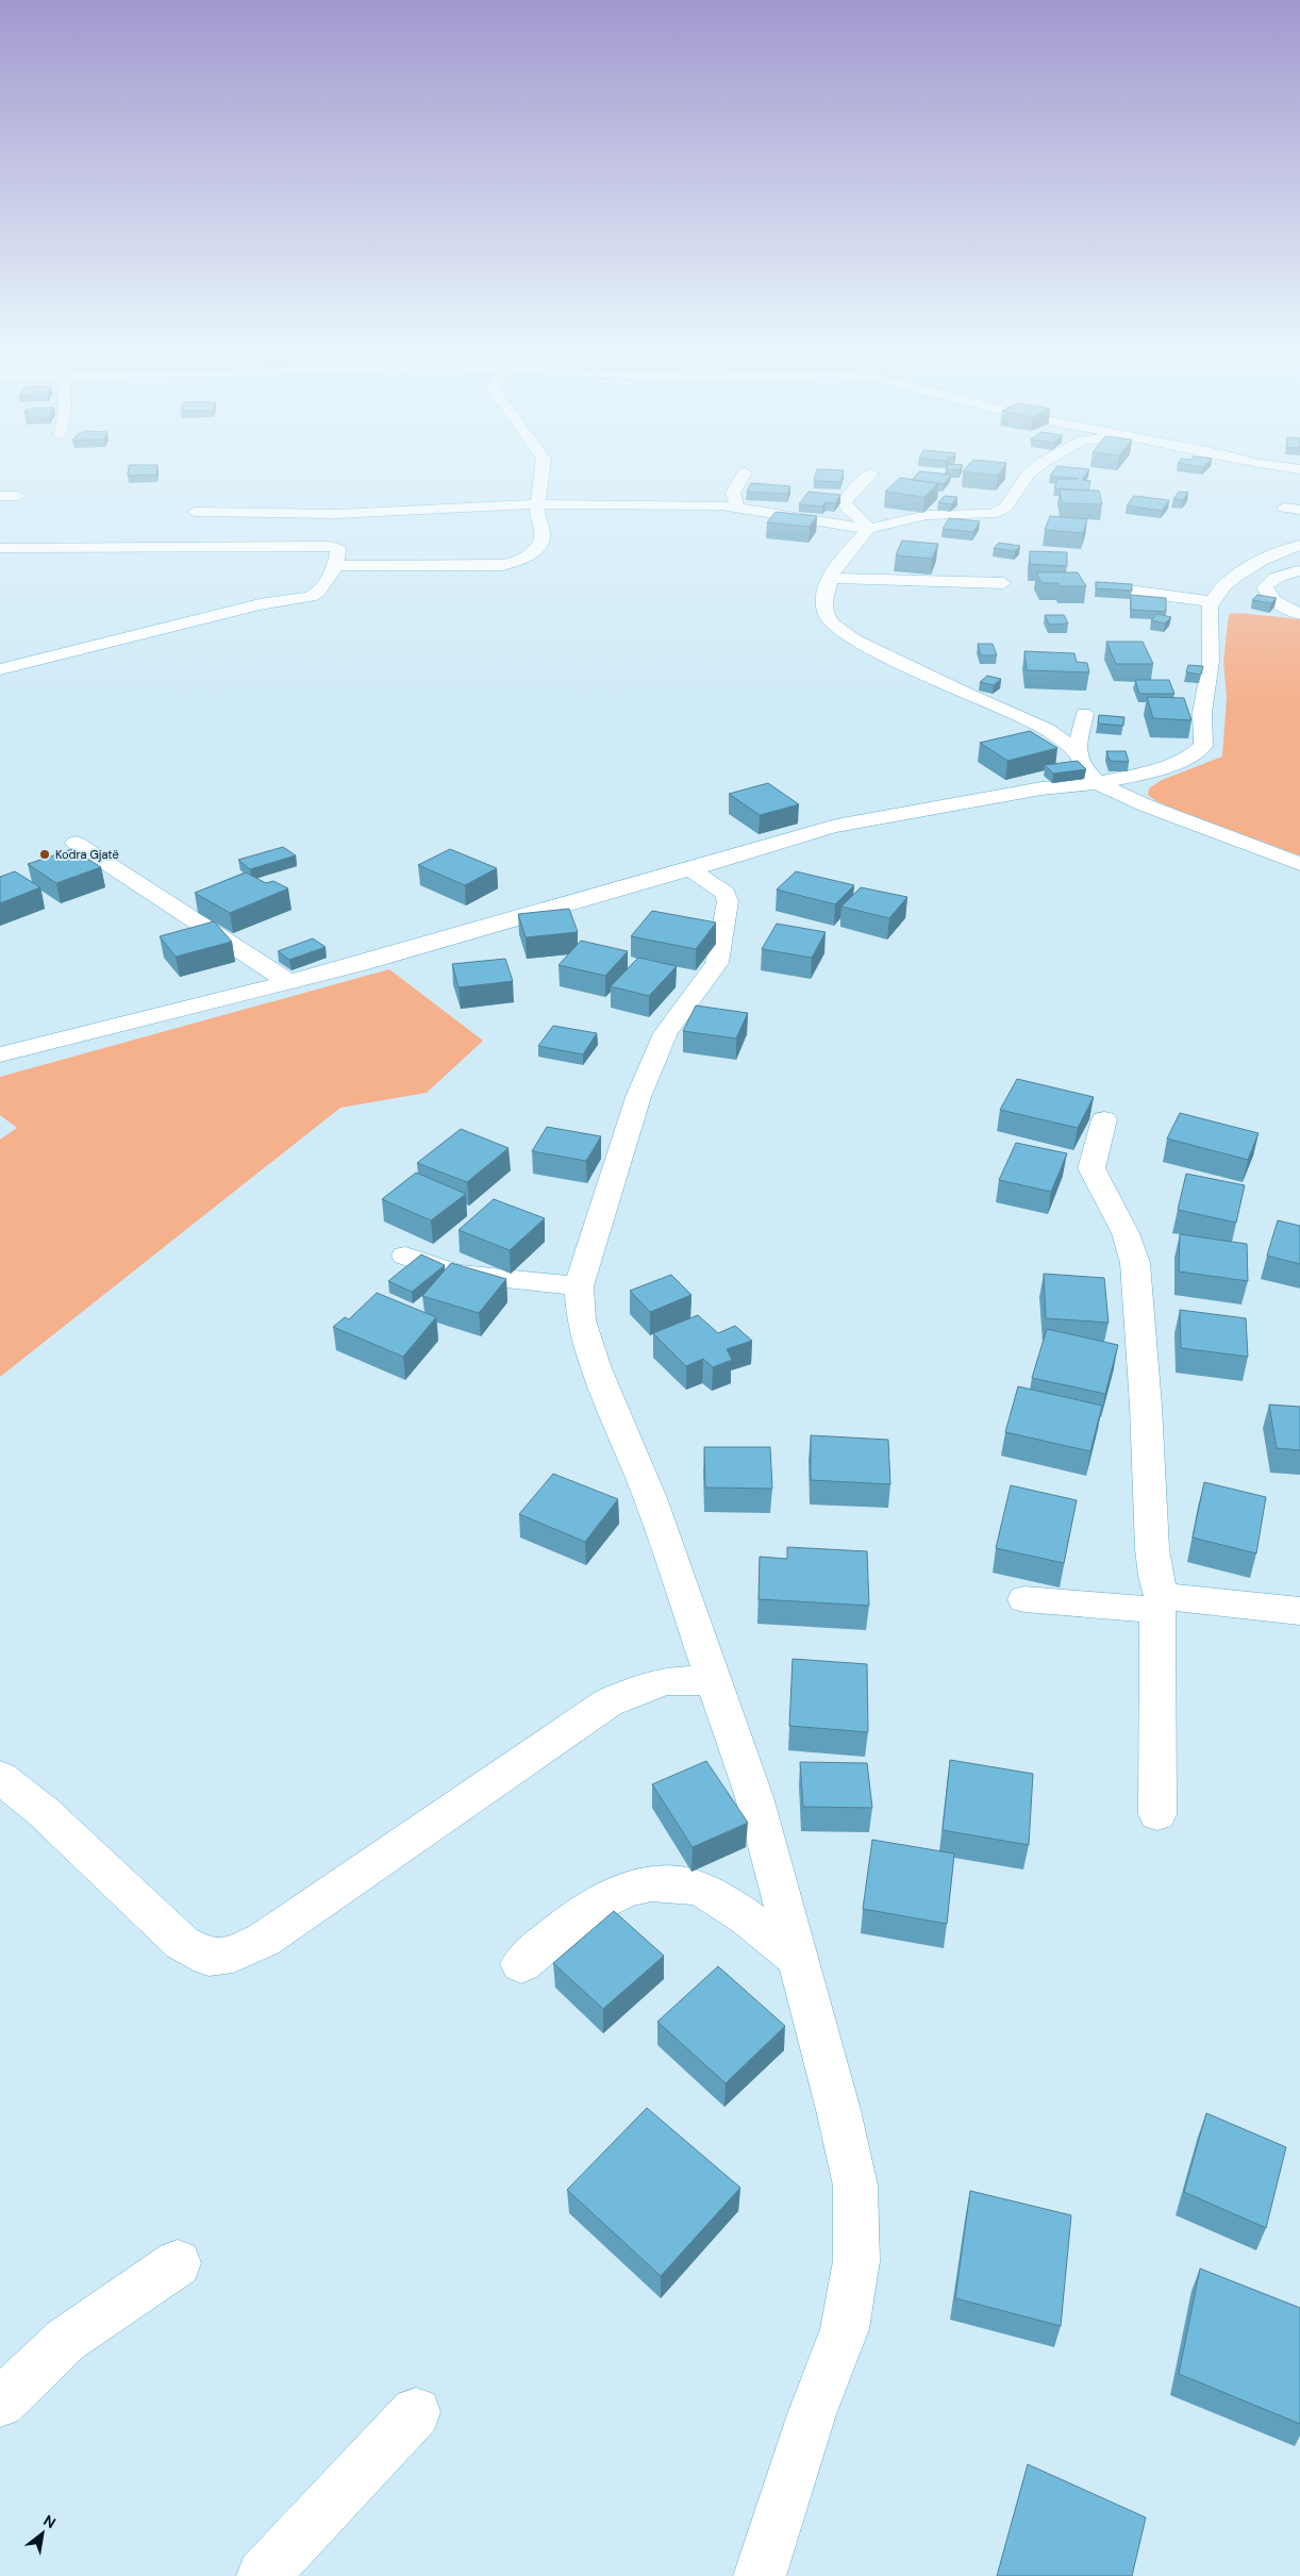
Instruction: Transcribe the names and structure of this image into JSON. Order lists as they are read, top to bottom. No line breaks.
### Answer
{"places":["Kodra Gjatë"],"north":"top right"}
